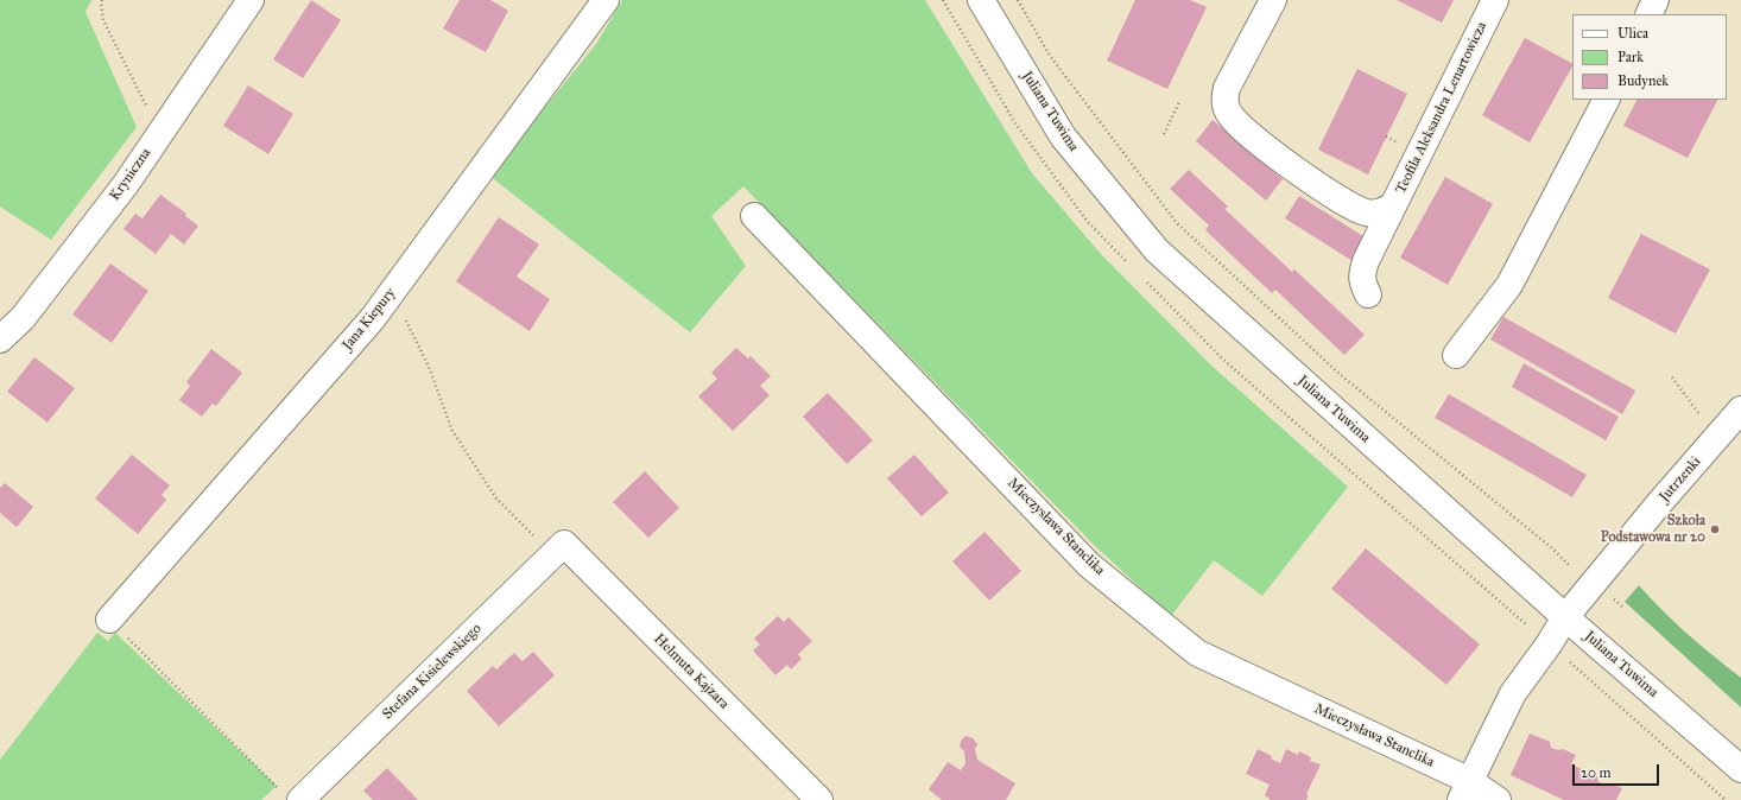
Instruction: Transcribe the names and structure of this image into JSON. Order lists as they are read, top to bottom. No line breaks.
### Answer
{"streets":{"street":["Teofila Aleksandra Lenartowicza","Juliana Tuwima","Kryniczna","Jana Kiepury","Jutrzenki","Mieczysława Stanclika","Stefana Kisielewskiego","Helmuta Kajzara"]},"crossings":[["Juliana Tuwima","Jutrzenki"],["Stefana Kisielewskiego","Helmuta Kajzara"]],"places":["Szkoła Podstawowa nr 20"],"legend":["Ulica","Park","Budynek"],"scale_bar":"20 m"}
